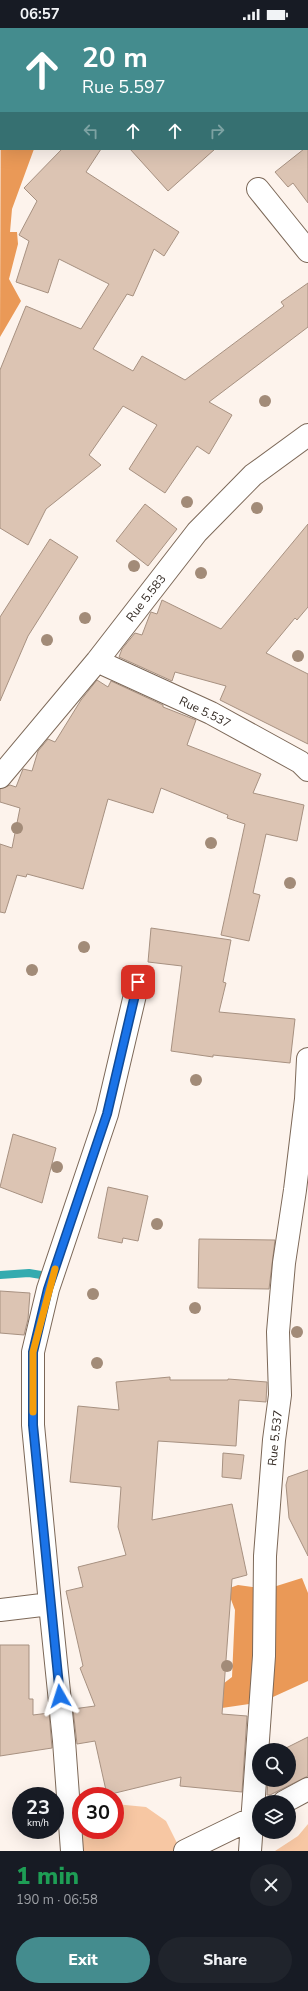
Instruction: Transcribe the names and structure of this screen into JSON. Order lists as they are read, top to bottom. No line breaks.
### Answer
{"streets":{"street":["Rue 5.583","Rue 5.537"]},"crossings":[["Rue 5.583","Rue 5.537"]],"page":{"status":"06:57","turn":["20 m","Rue 5.597"],"speed":"23 km/h","limit":"30","heading":["1 min","190 m · 06:58"],"buttons":["Exit","Share"]}}
